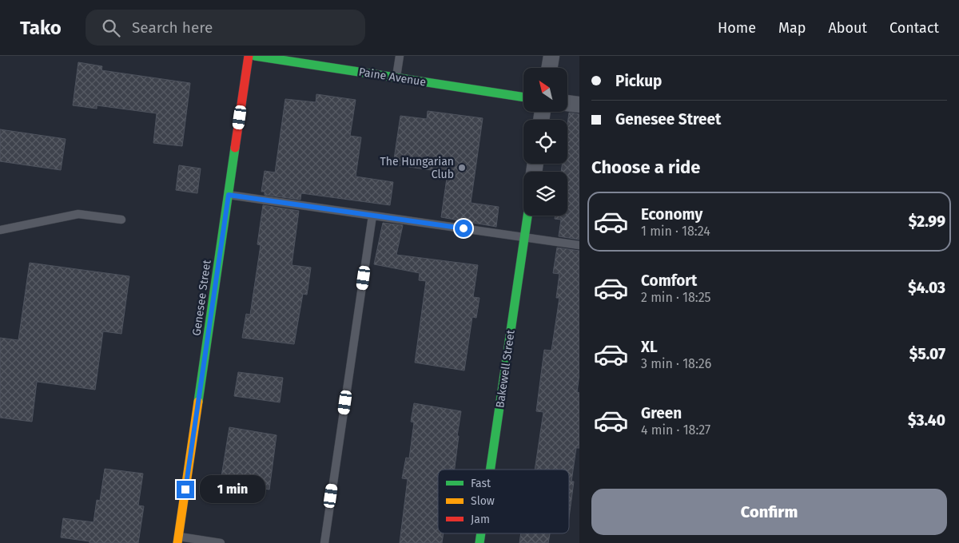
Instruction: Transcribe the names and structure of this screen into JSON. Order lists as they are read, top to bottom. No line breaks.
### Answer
{"streets":{"street":["Paine Avenue","Genesee Street","Bakewell Street"]},"places":["The Hungarian Club"],"legend":["Fast","Slow","Jam"],"north":"top left","page":{"header":"Tako","search":"Search here","nav":["Home","Map","About","Contact"],"banner":["Pickup","Genesee Street"],"heading":"Choose a ride","list":[{"name":"Economy","note":"1 min · 18:24","value":"$2.99"},{"name":"Comfort","note":"2 min · 18:25","value":"$4.03"},{"name":"XL","note":"3 min · 18:26","value":"$5.07"},{"name":"Green","note":"4 min · 18:27","value":"$3.40"}],"bubble":"1 min","buttons":"Confirm"}}
